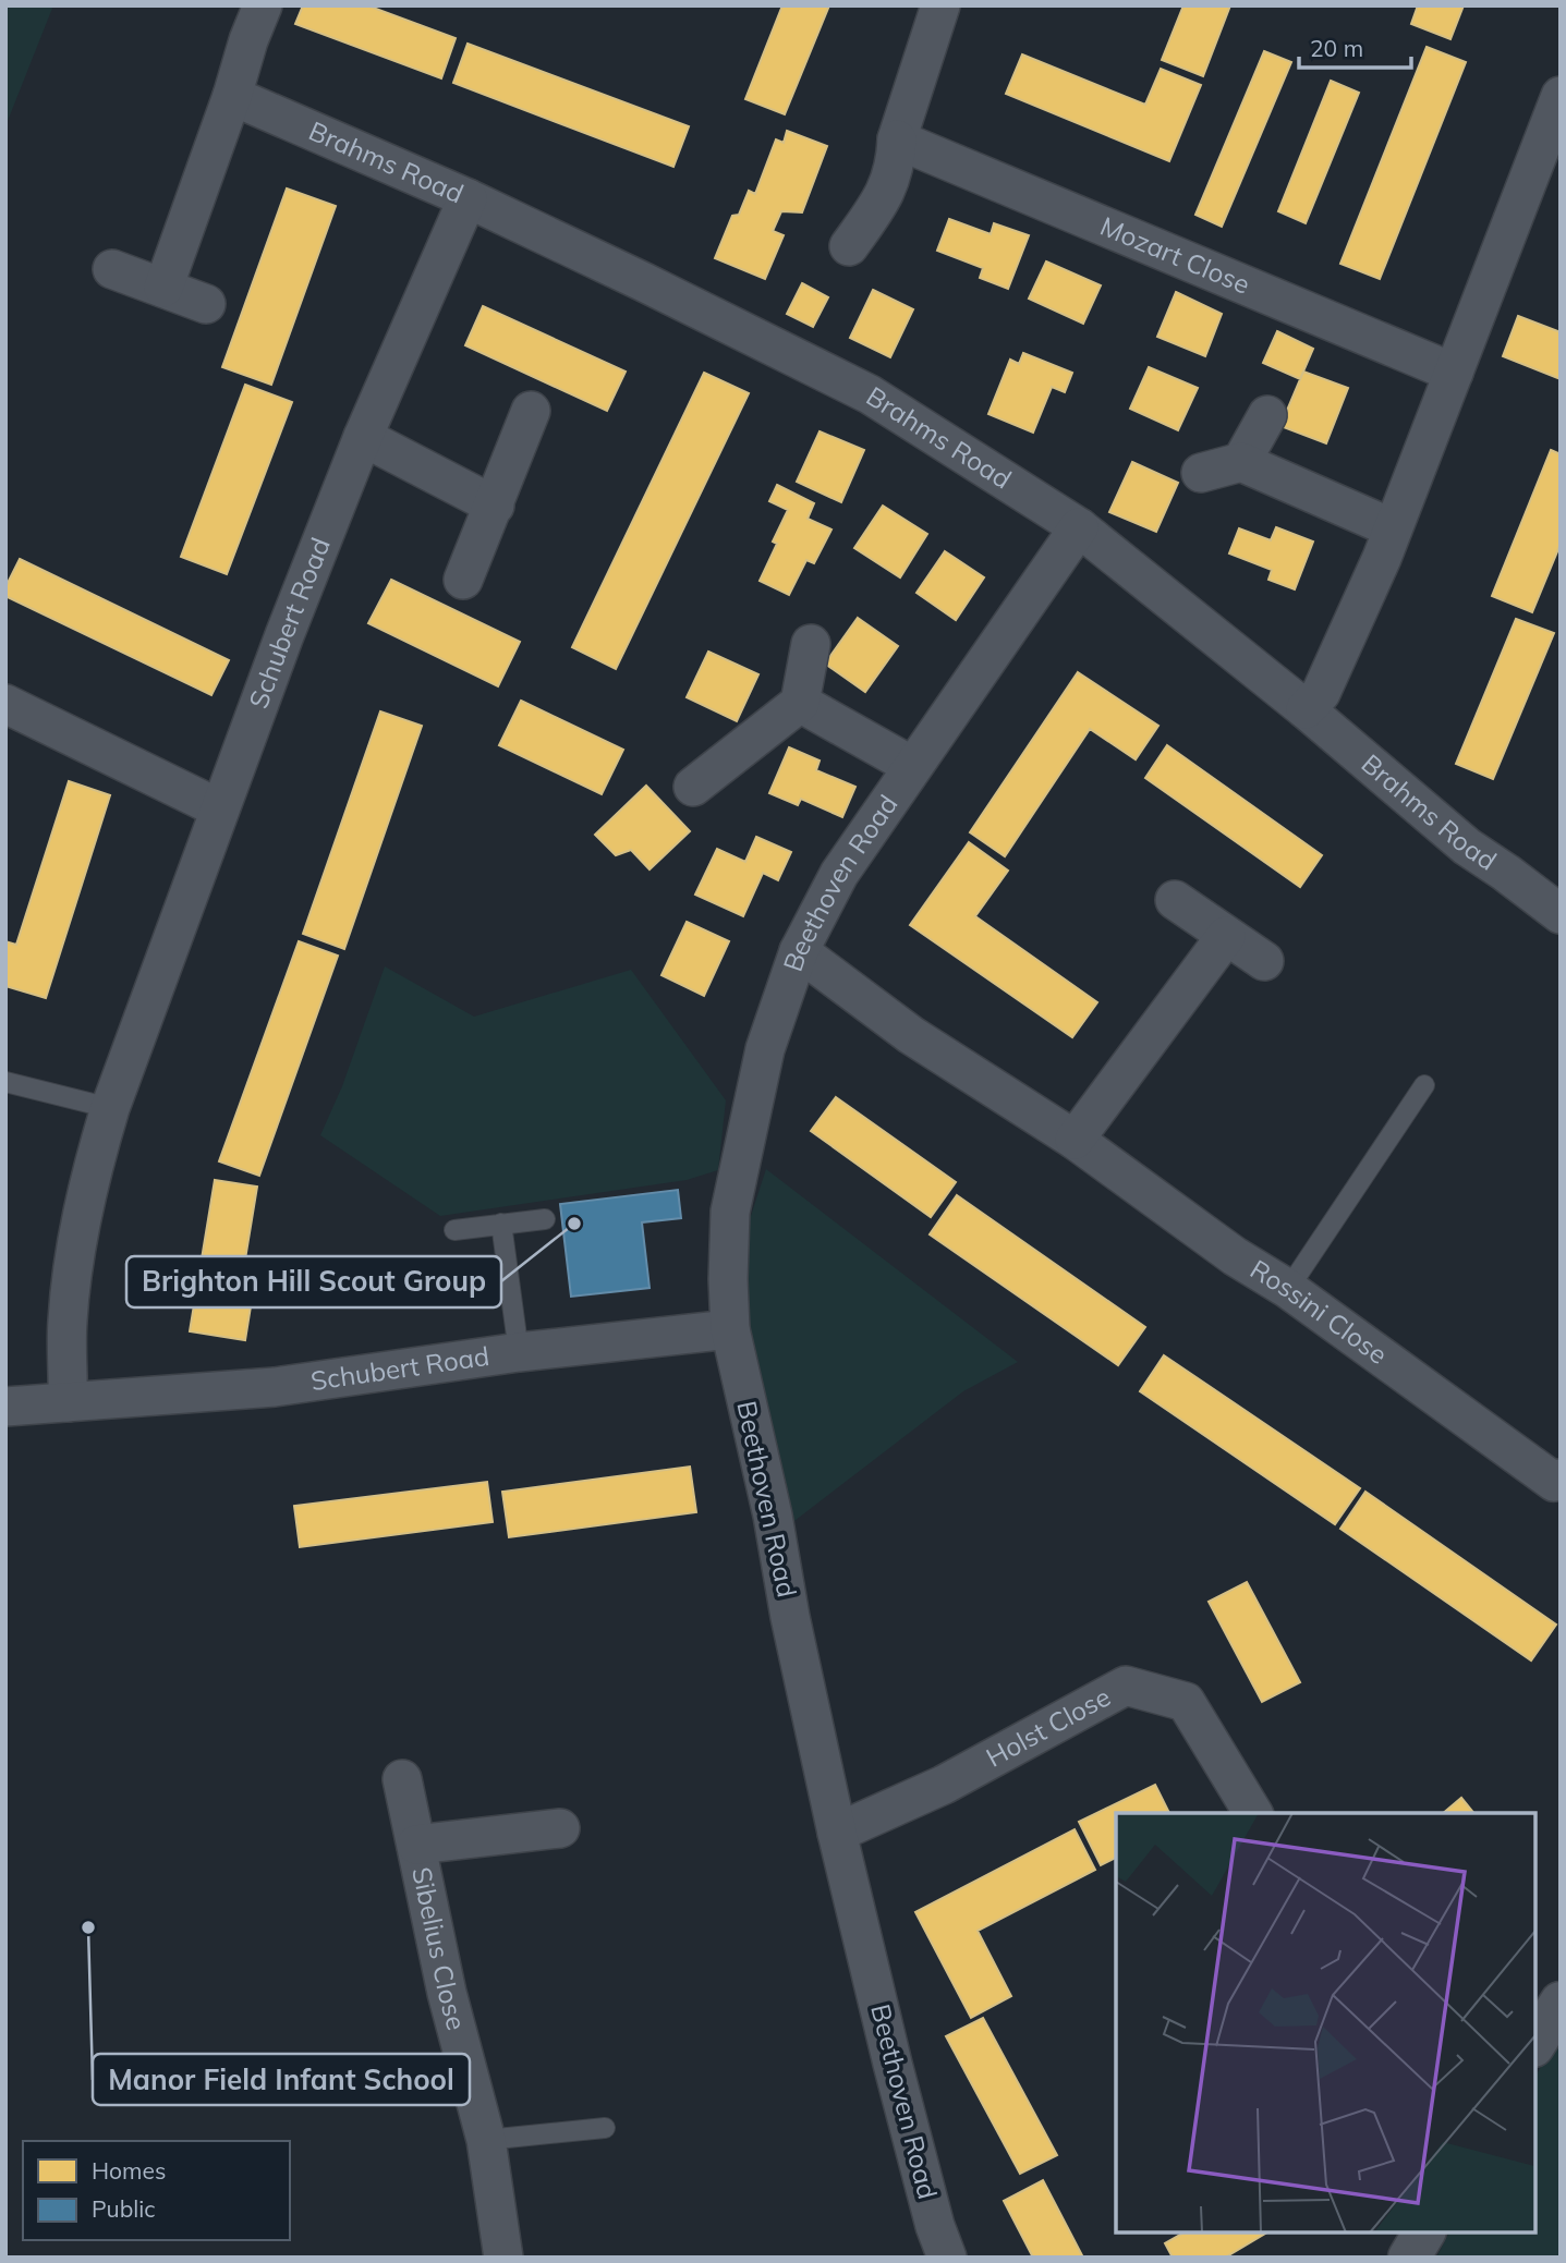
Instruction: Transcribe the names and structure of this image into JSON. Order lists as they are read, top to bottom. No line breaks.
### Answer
{"streets":{"street":["Brahms Road","Mozart Close","Schubert Road","Beethoven Road","Rossini Close","Holst Close","Sibelius Close"]},"crossings":[["Brahms Road","Schubert Road"],["Brahms Road","Beethoven Road"],["Schubert Road","Beethoven Road"],["Beethoven Road","Rossini Close"],["Beethoven Road","Holst Close"]],"places":["Brighton Hill Scout Group","Manor Field Infant School"],"legend":["Homes","Public"],"scale_bar":"20 m"}
